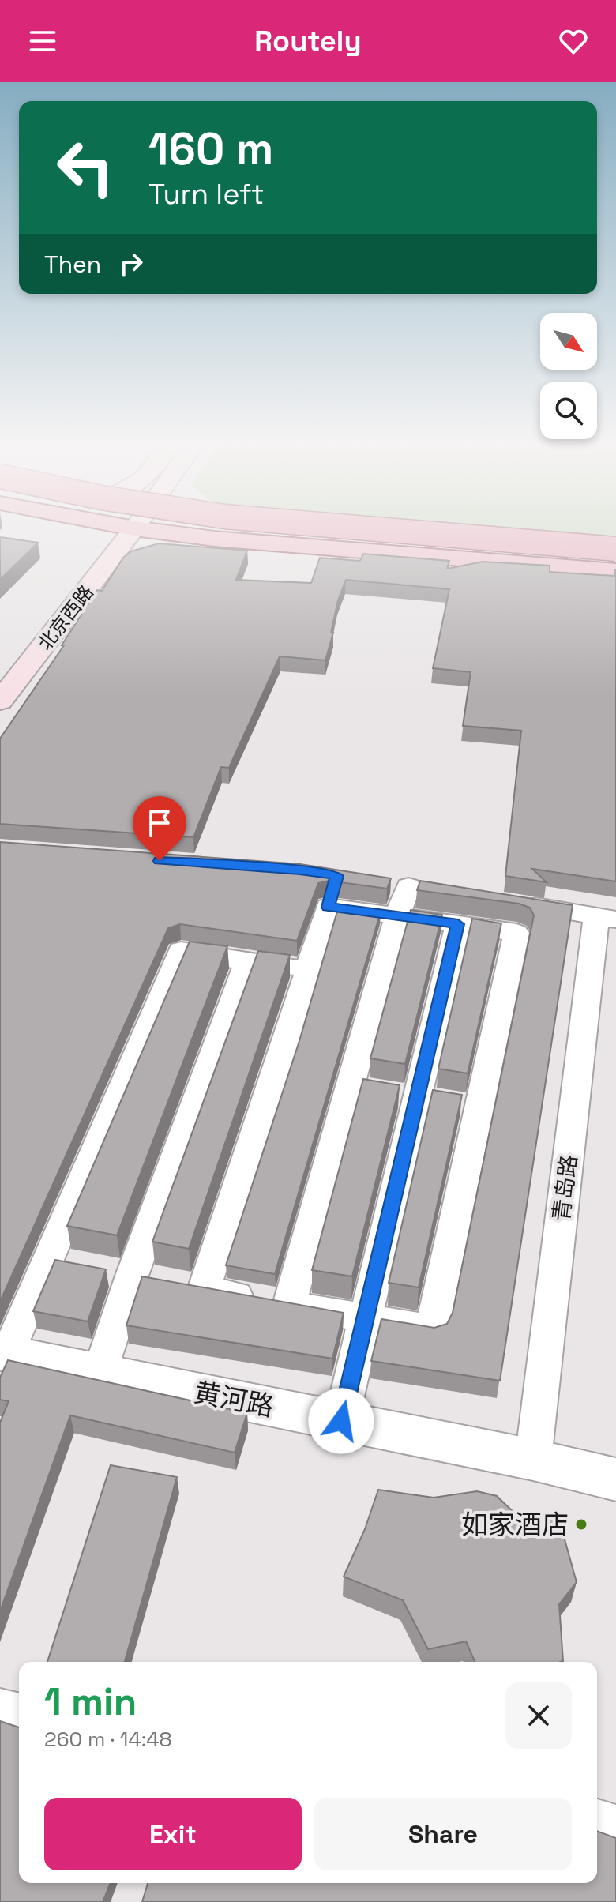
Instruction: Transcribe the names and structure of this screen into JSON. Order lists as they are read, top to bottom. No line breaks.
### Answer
{"streets":{"main road":["北京西路"],"street":["青岛路","黄河路"]},"crossings":[["青岛路","黄河路"]],"places":["如家酒店"],"north":"bottom right","page":{"header":"Routely","turn":["160 m","Turn left"],"then":"Then","heading":["1 min","260 m · 14:48"],"buttons":["Exit","Share"]}}
